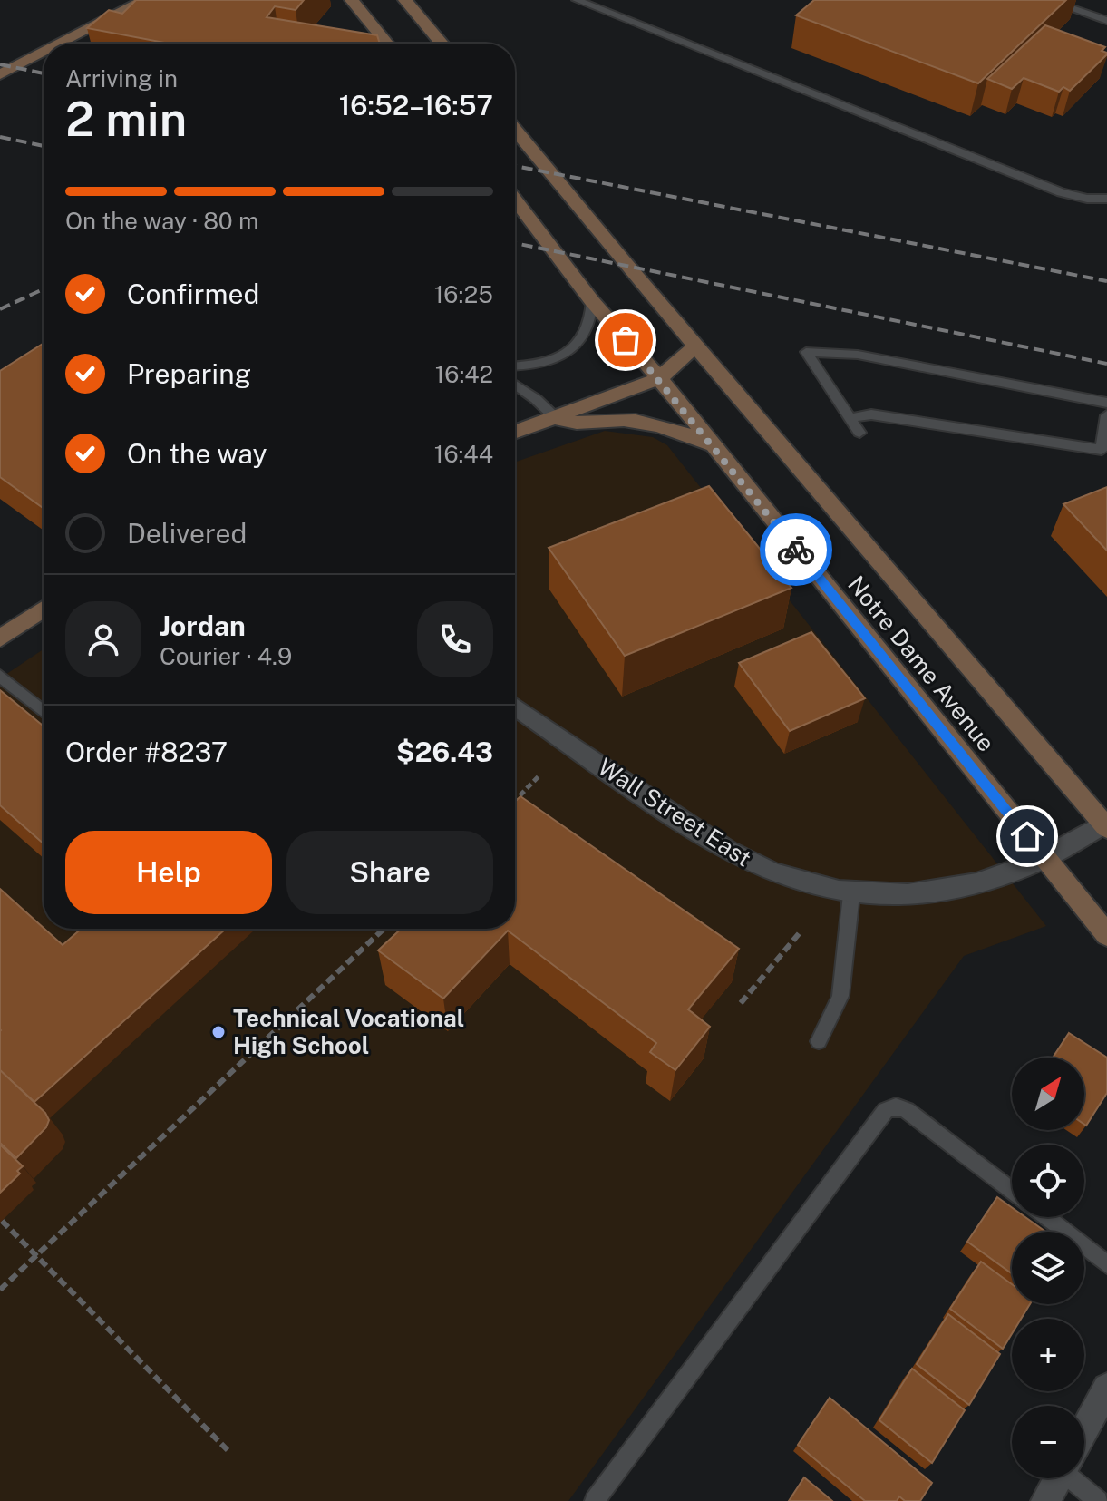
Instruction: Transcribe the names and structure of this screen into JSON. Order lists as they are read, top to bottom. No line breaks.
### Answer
{"streets":{"main road":["Notre Dame Avenue"],"street":["Wall Street East"]},"crossings":[["Notre Dame Avenue","Wall Street East"]],"places":["Technical Vocational High School"],"north":"top right","page":{"heading":["2 min","Arriving in","16:52–16:57"],"panel":["Jordan","Courier · 4.9","Order #8237","$26.43"],"bar":"On the way · 80 m","list":[["Confirmed","16:25"],["Preparing","16:42"],["On the way","16:44"],"Delivered"],"buttons":["Help","Share"],"map_buttons":["+","−"]}}
